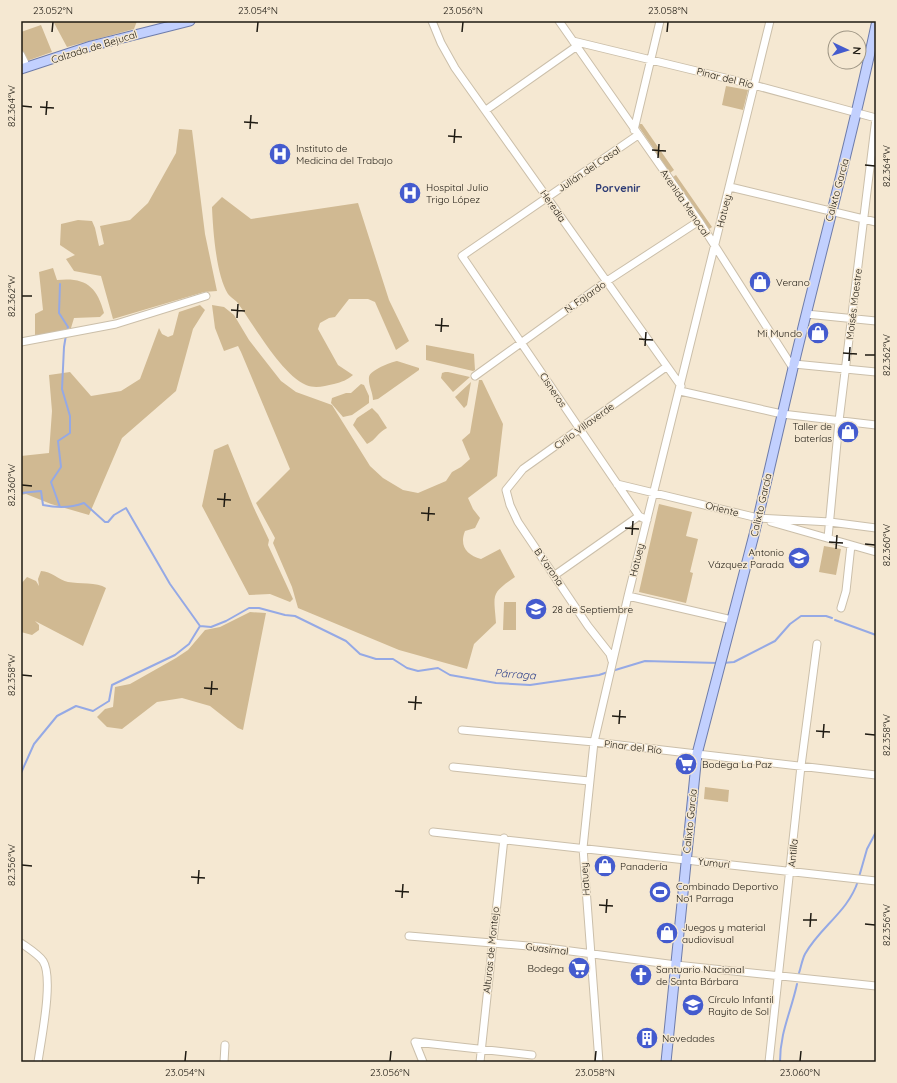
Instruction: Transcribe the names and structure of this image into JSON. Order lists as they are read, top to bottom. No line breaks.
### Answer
{"streets":{"main road":["Calzada de Bejucal","Calixto García"],"street":["Pinar del Río","Julián del Casal","Avenida Menocal","Heredia","Hatuey","N. Fajardo","Moisés Maestre","Cisneros","Cirilo Villaverde","Oriente","B Varona","Antilla","Yumurí","Guasimal","Alturas de Montejo"]},"crossings":[["Pinar del Río","Calixto García"],["Pinar del Río","Avenida Menocal"],["Pinar del Río","Hatuey"],["Pinar del Río","Moisés Maestre"],["Pinar del Río","Antilla"],["Julián del Casal","Avenida Menocal"],["Julián del Casal","Heredia"],["Julián del Casal","Cisneros"],["Calixto García","Avenida Menocal"],["Calixto García","Oriente"],["Calixto García","Yumurí"],["Calixto García","Guasimal"],["Avenida Menocal","Hatuey"],["Avenida Menocal","N. Fajardo"],["Heredia","Hatuey"],["Heredia","N. Fajardo"],["Heredia","Cirilo Villaverde"],["Hatuey","Cisneros"],["Hatuey","Oriente"],["Hatuey","B Varona"],["Hatuey","Yumurí"],["Hatuey","Guasimal"],["N. Fajardo","Cisneros"],["Moisés Maestre","Oriente"],["Cisneros","Cirilo Villaverde"],["Cisneros","Oriente"],["Cirilo Villaverde","B Varona"],["Antilla","Yumurí"],["Antilla","Guasimal"],["Yumurí","Alturas de Montejo"],["Guasimal","Alturas de Montejo"]],"districts":["Porvenir"],"water":["Párraga"],"places":{"hospital":["Instituto de Medicina del Trabajo","Hospital Julio Trigo López"],"shop":["Verano","Mi Mundo","Taller de baterías","Panadería","Juegos y material audiovisual"],"school or university":["Antonio Vázquez Parada","28 de Septiembre","Círculo Infantil Rayito de Sol"],"supermarket":["Bodega La Paz","Bodega"],"sports":["Combinado Deportivo No1 Parraga"],"church":["Santuario Nacional de Santa Bárbara"],"building":["Novedades"]},"north":"right","coordinates":["23.052°N","23.054°N","23.056°N","23.058°N","82.364°W","82.362°W","82.360°W","82.358°W","82.356°W","23.060°N"]}
